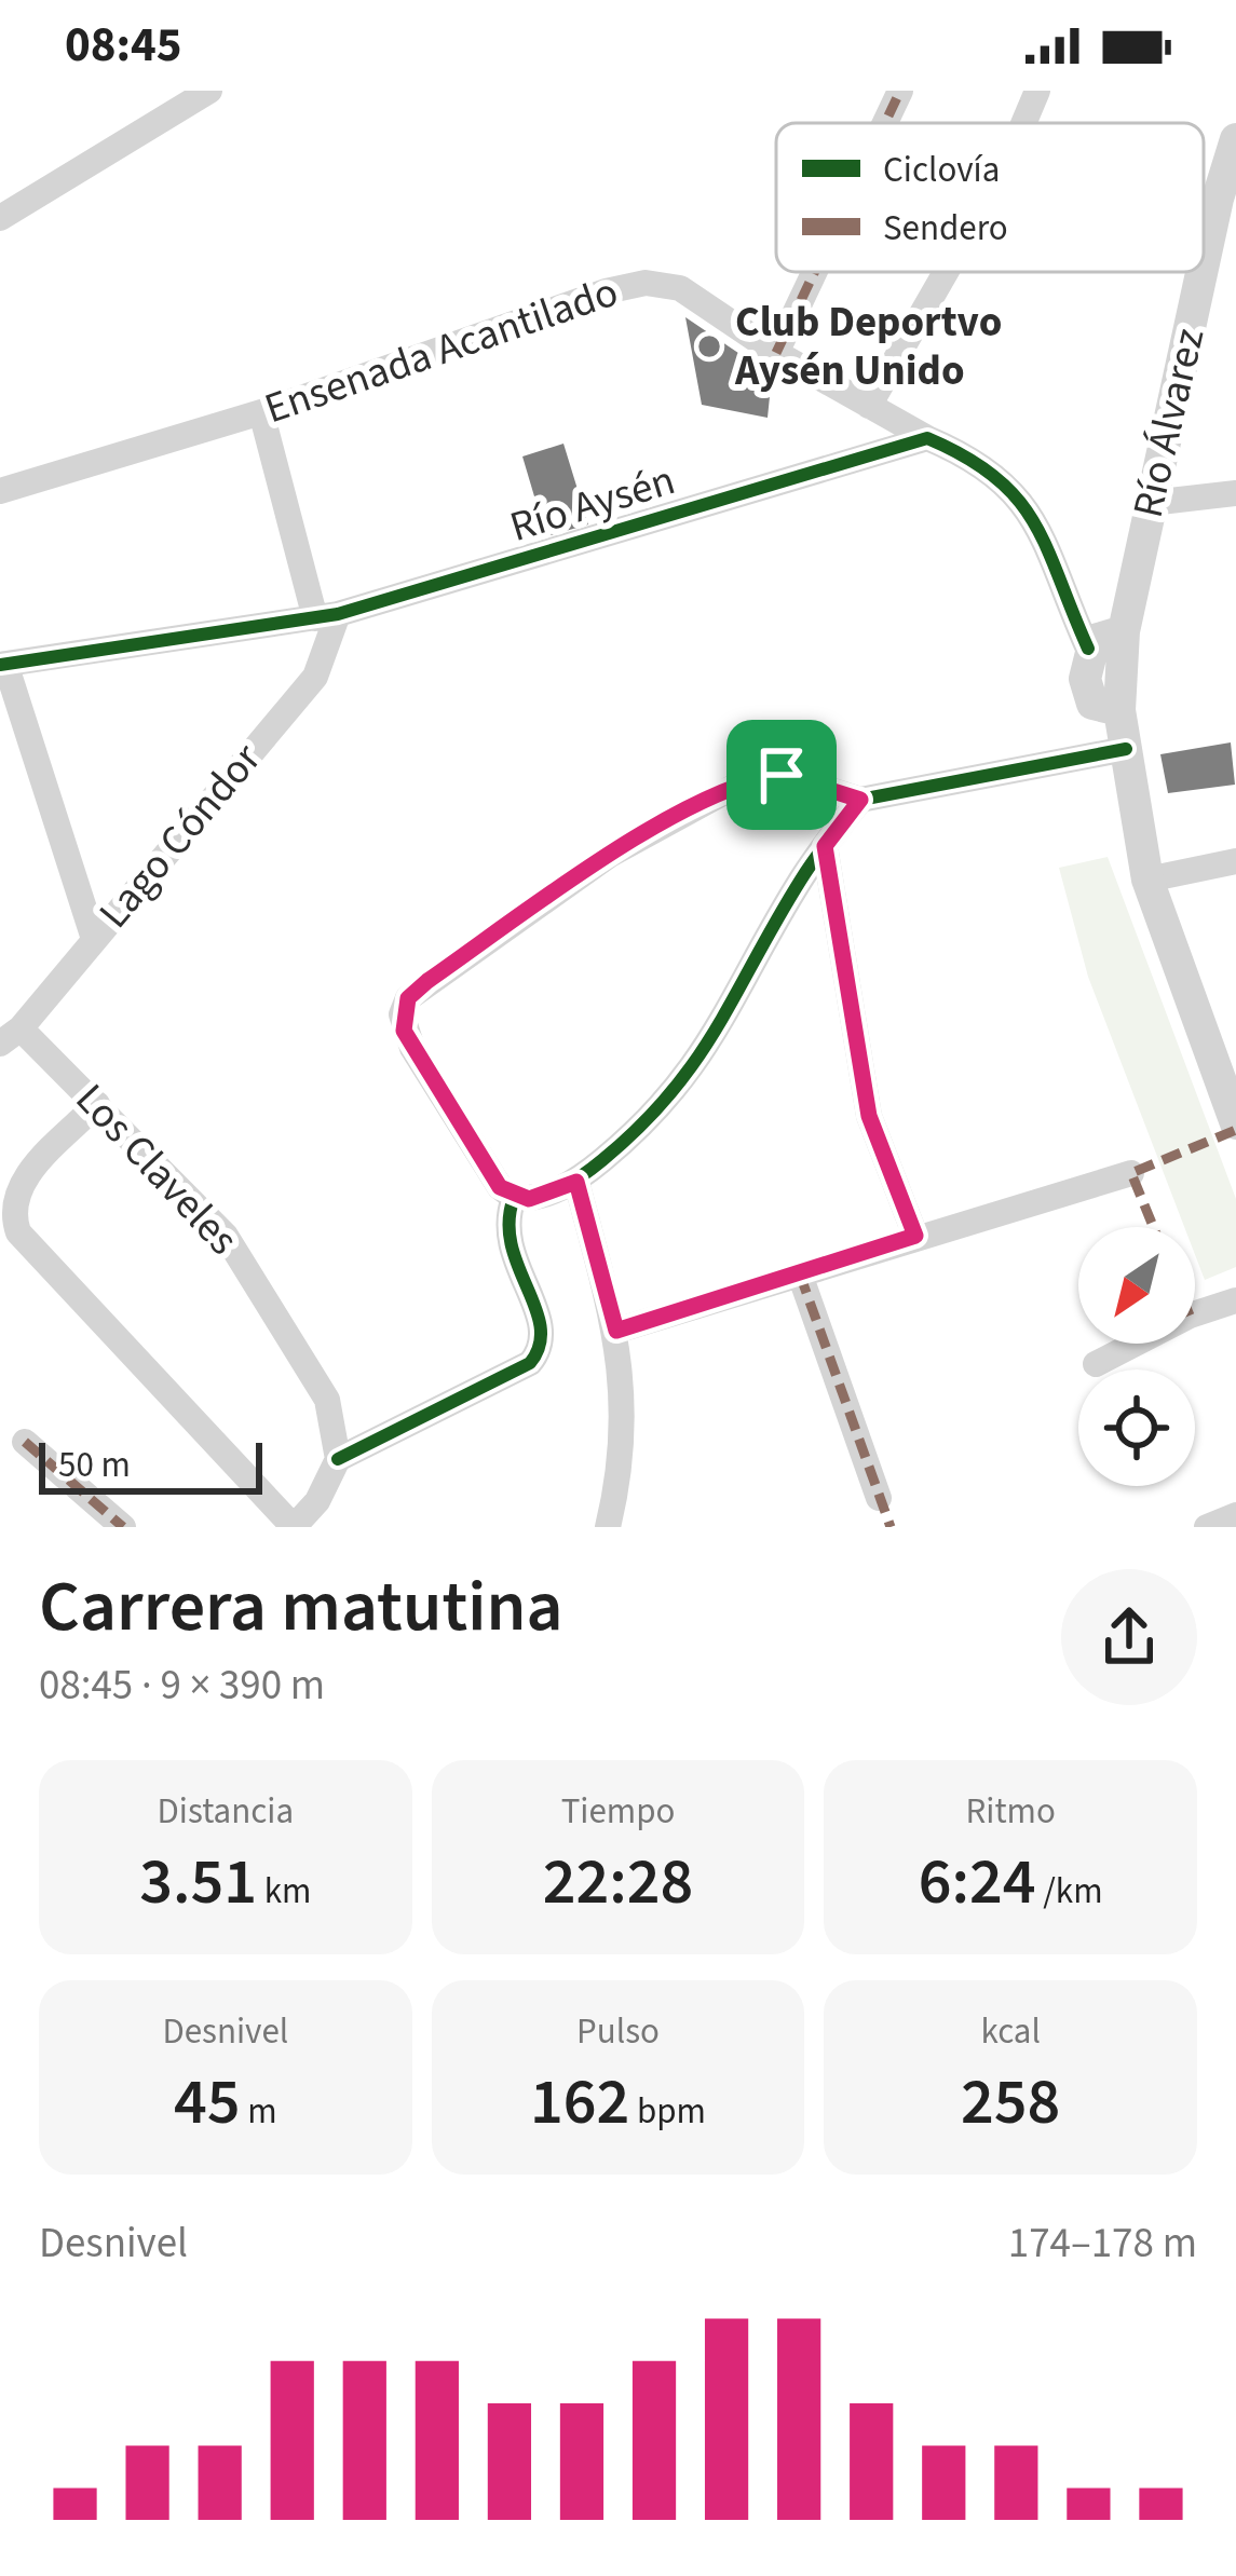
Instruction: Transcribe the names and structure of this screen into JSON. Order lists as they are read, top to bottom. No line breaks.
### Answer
{"streets":{"street":["Ensenada Acantilado","Río Álvarez","Río Aysén","Lago Cóndor","Los Claveles"]},"crossings":[["Ensenada Acantilado","Río Aysén"],["Río Aysén","Lago Cóndor"],["Lago Cóndor","Los Claveles"]],"places":["Club Deportvo Aysén Unido"],"legend":["Ciclovía","Sendero"],"scale_bar":"50 m","north":"bottom left","page":{"status":"08:45","scale":"50 m","heading":["Carrera matutina","08:45 · 9 × 390 m"],"stats":[["Distancia","3.51 km"],["Tiempo","22:28"],["Ritmo","6:24 /km"],["Desnivel","45 m"],["Pulso","162 bpm"],["kcal","258"]],"chart":["Desnivel","174–178 m"]}}
